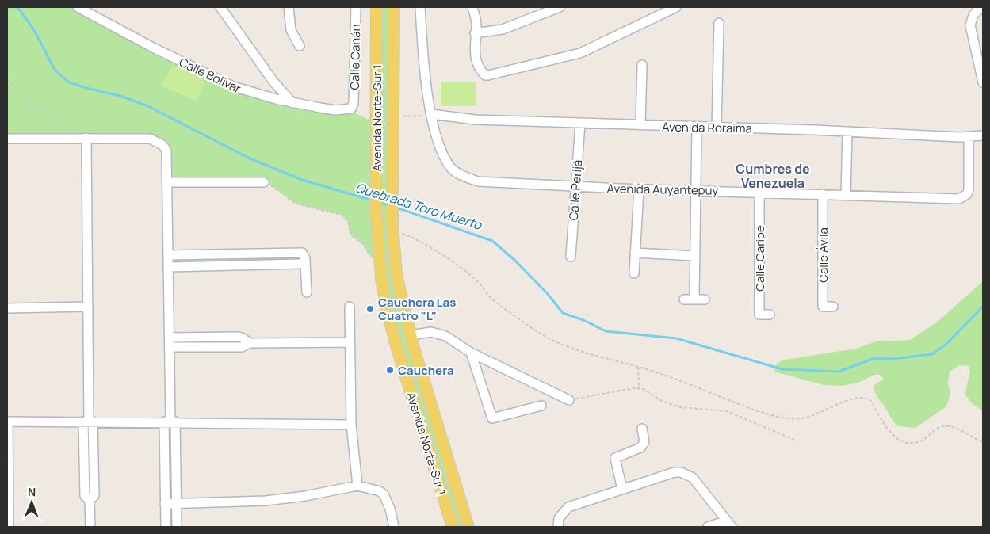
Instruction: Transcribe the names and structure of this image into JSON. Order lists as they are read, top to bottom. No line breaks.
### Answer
{"streets":{"main road":["Avenida Norte-Sur 1"],"street":["Calle Canán","Calle Bolívar","Avenida Roraima","Avenida Auyantepuy","Calle Perijá","Calle Ávila","Calle Caripe"]},"crossings":[["Calle Canán","Calle Bolívar"],["Avenida Roraima","Avenida Auyantepuy"],["Avenida Roraima","Calle Perijá"],["Avenida Auyantepuy","Calle Perijá"],["Avenida Auyantepuy","Calle Ávila"],["Avenida Auyantepuy","Calle Caripe"]],"districts":["Cumbres de Venezuela"],"water":["Quebrada Toro Muerto"],"places":["Cauchera Las Cuatro \"L\"","Cauchera"],"north":"top"}
